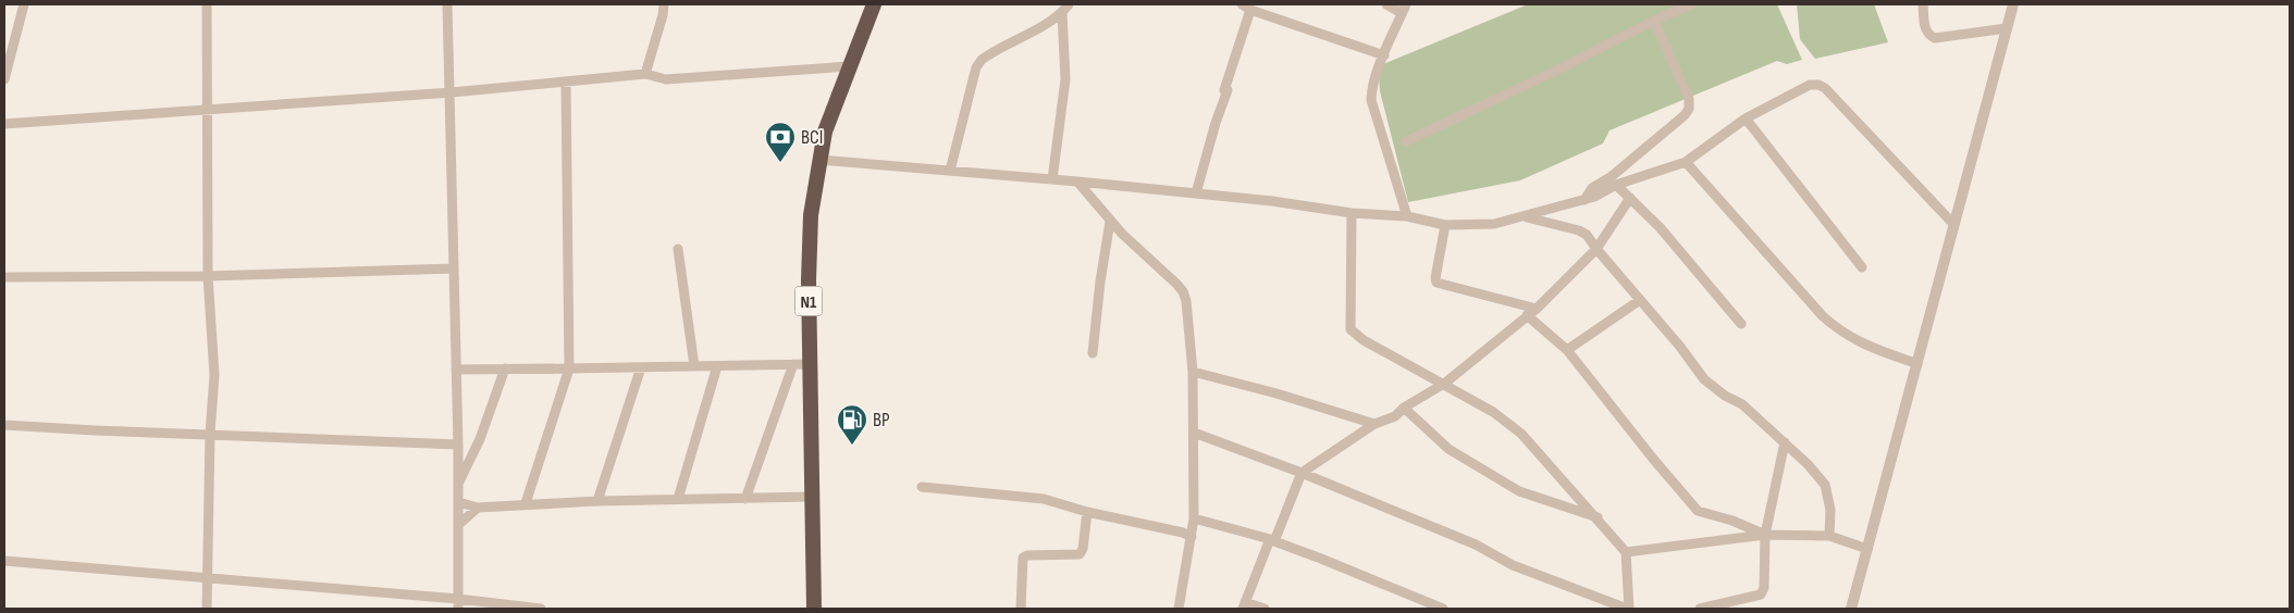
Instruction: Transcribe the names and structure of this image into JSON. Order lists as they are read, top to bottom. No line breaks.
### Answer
{"streets":{"highway":["N1"]},"places":{"bank":["BCI"],"fuel station":["BP"]}}
